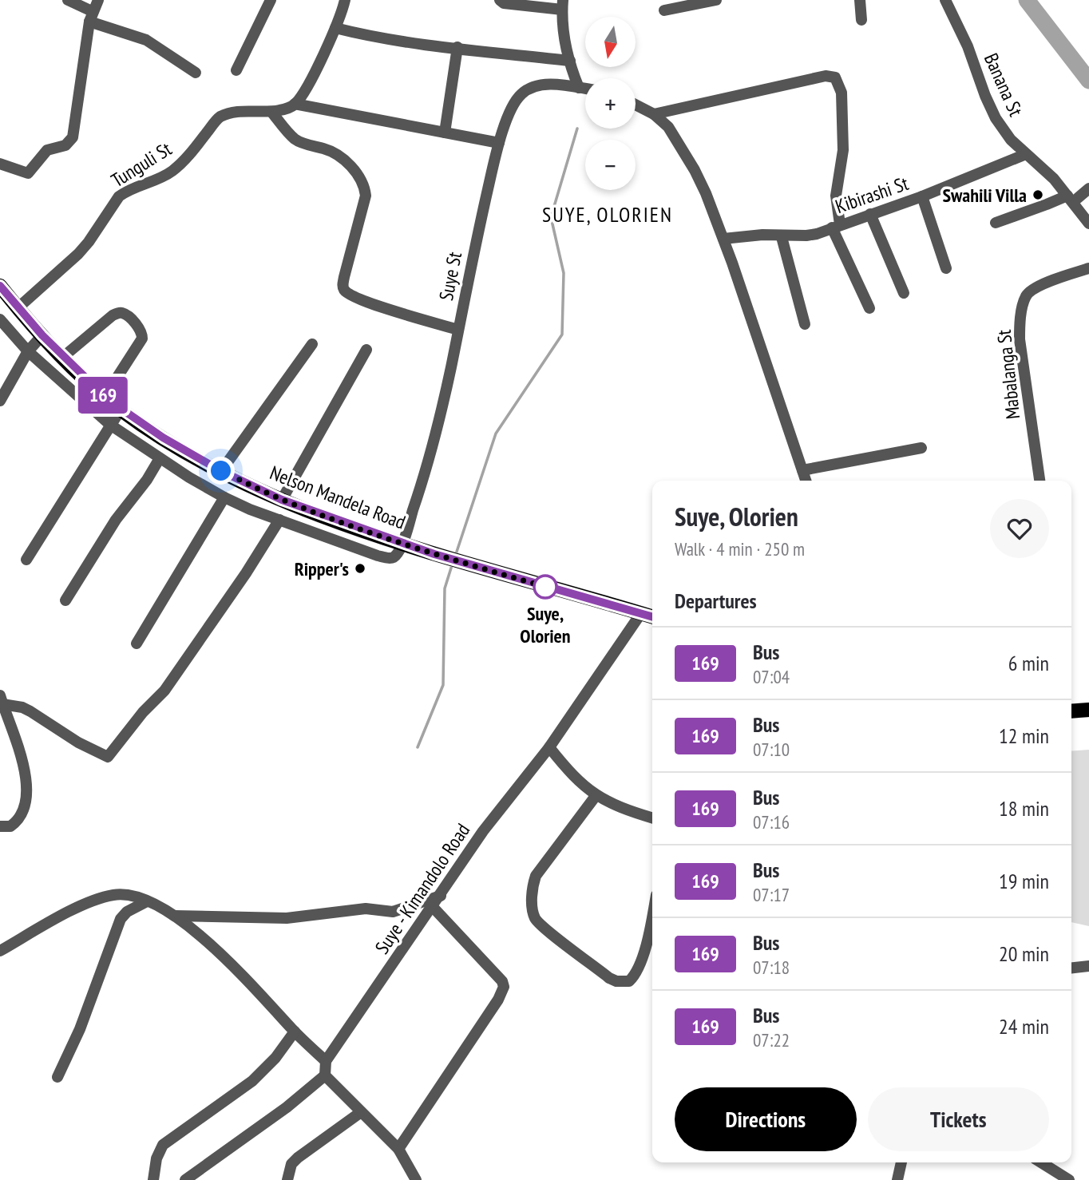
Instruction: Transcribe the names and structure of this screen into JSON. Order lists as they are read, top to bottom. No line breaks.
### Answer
{"streets":{"main road":["Nelson Mandela Road"],"street":["Banana St","Tunguli St","Kibirashi St","Suye St","Mabalanga St","Suye - Kimandolo Road"]},"crossings":[["Banana St","Kibirashi St"],["Tunguli St","Nelson Mandela Road"],["Suye St","Nelson Mandela Road"],["Nelson Mandela Road","Suye - Kimandolo Road"]],"districts":["SUYE, OLORIEN"],"places":["Swahili Villa","Ripper's","Suye, Olorien"],"lines":["bus line 169"],"north":"bottom","page":{"on_map":"169","map_buttons":["+","−"],"heading":[["Suye, Olorien","Walk · 4 min · 250 m"],"Departures"],"list":[{"mark":"169","name":"Bus","note":"07:04","value":"6 min"},{"mark":"169","name":"Bus","note":"07:10","value":"12 min"},{"mark":"169","name":"Bus","note":"07:16","value":"18 min"},{"mark":"169","name":"Bus","note":"07:17","value":"19 min"},{"mark":"169","name":"Bus","note":"07:18","value":"20 min"},{"mark":"169","name":"Bus","note":"07:22","value":"24 min"}],"buttons":["Directions","Tickets"]}}
